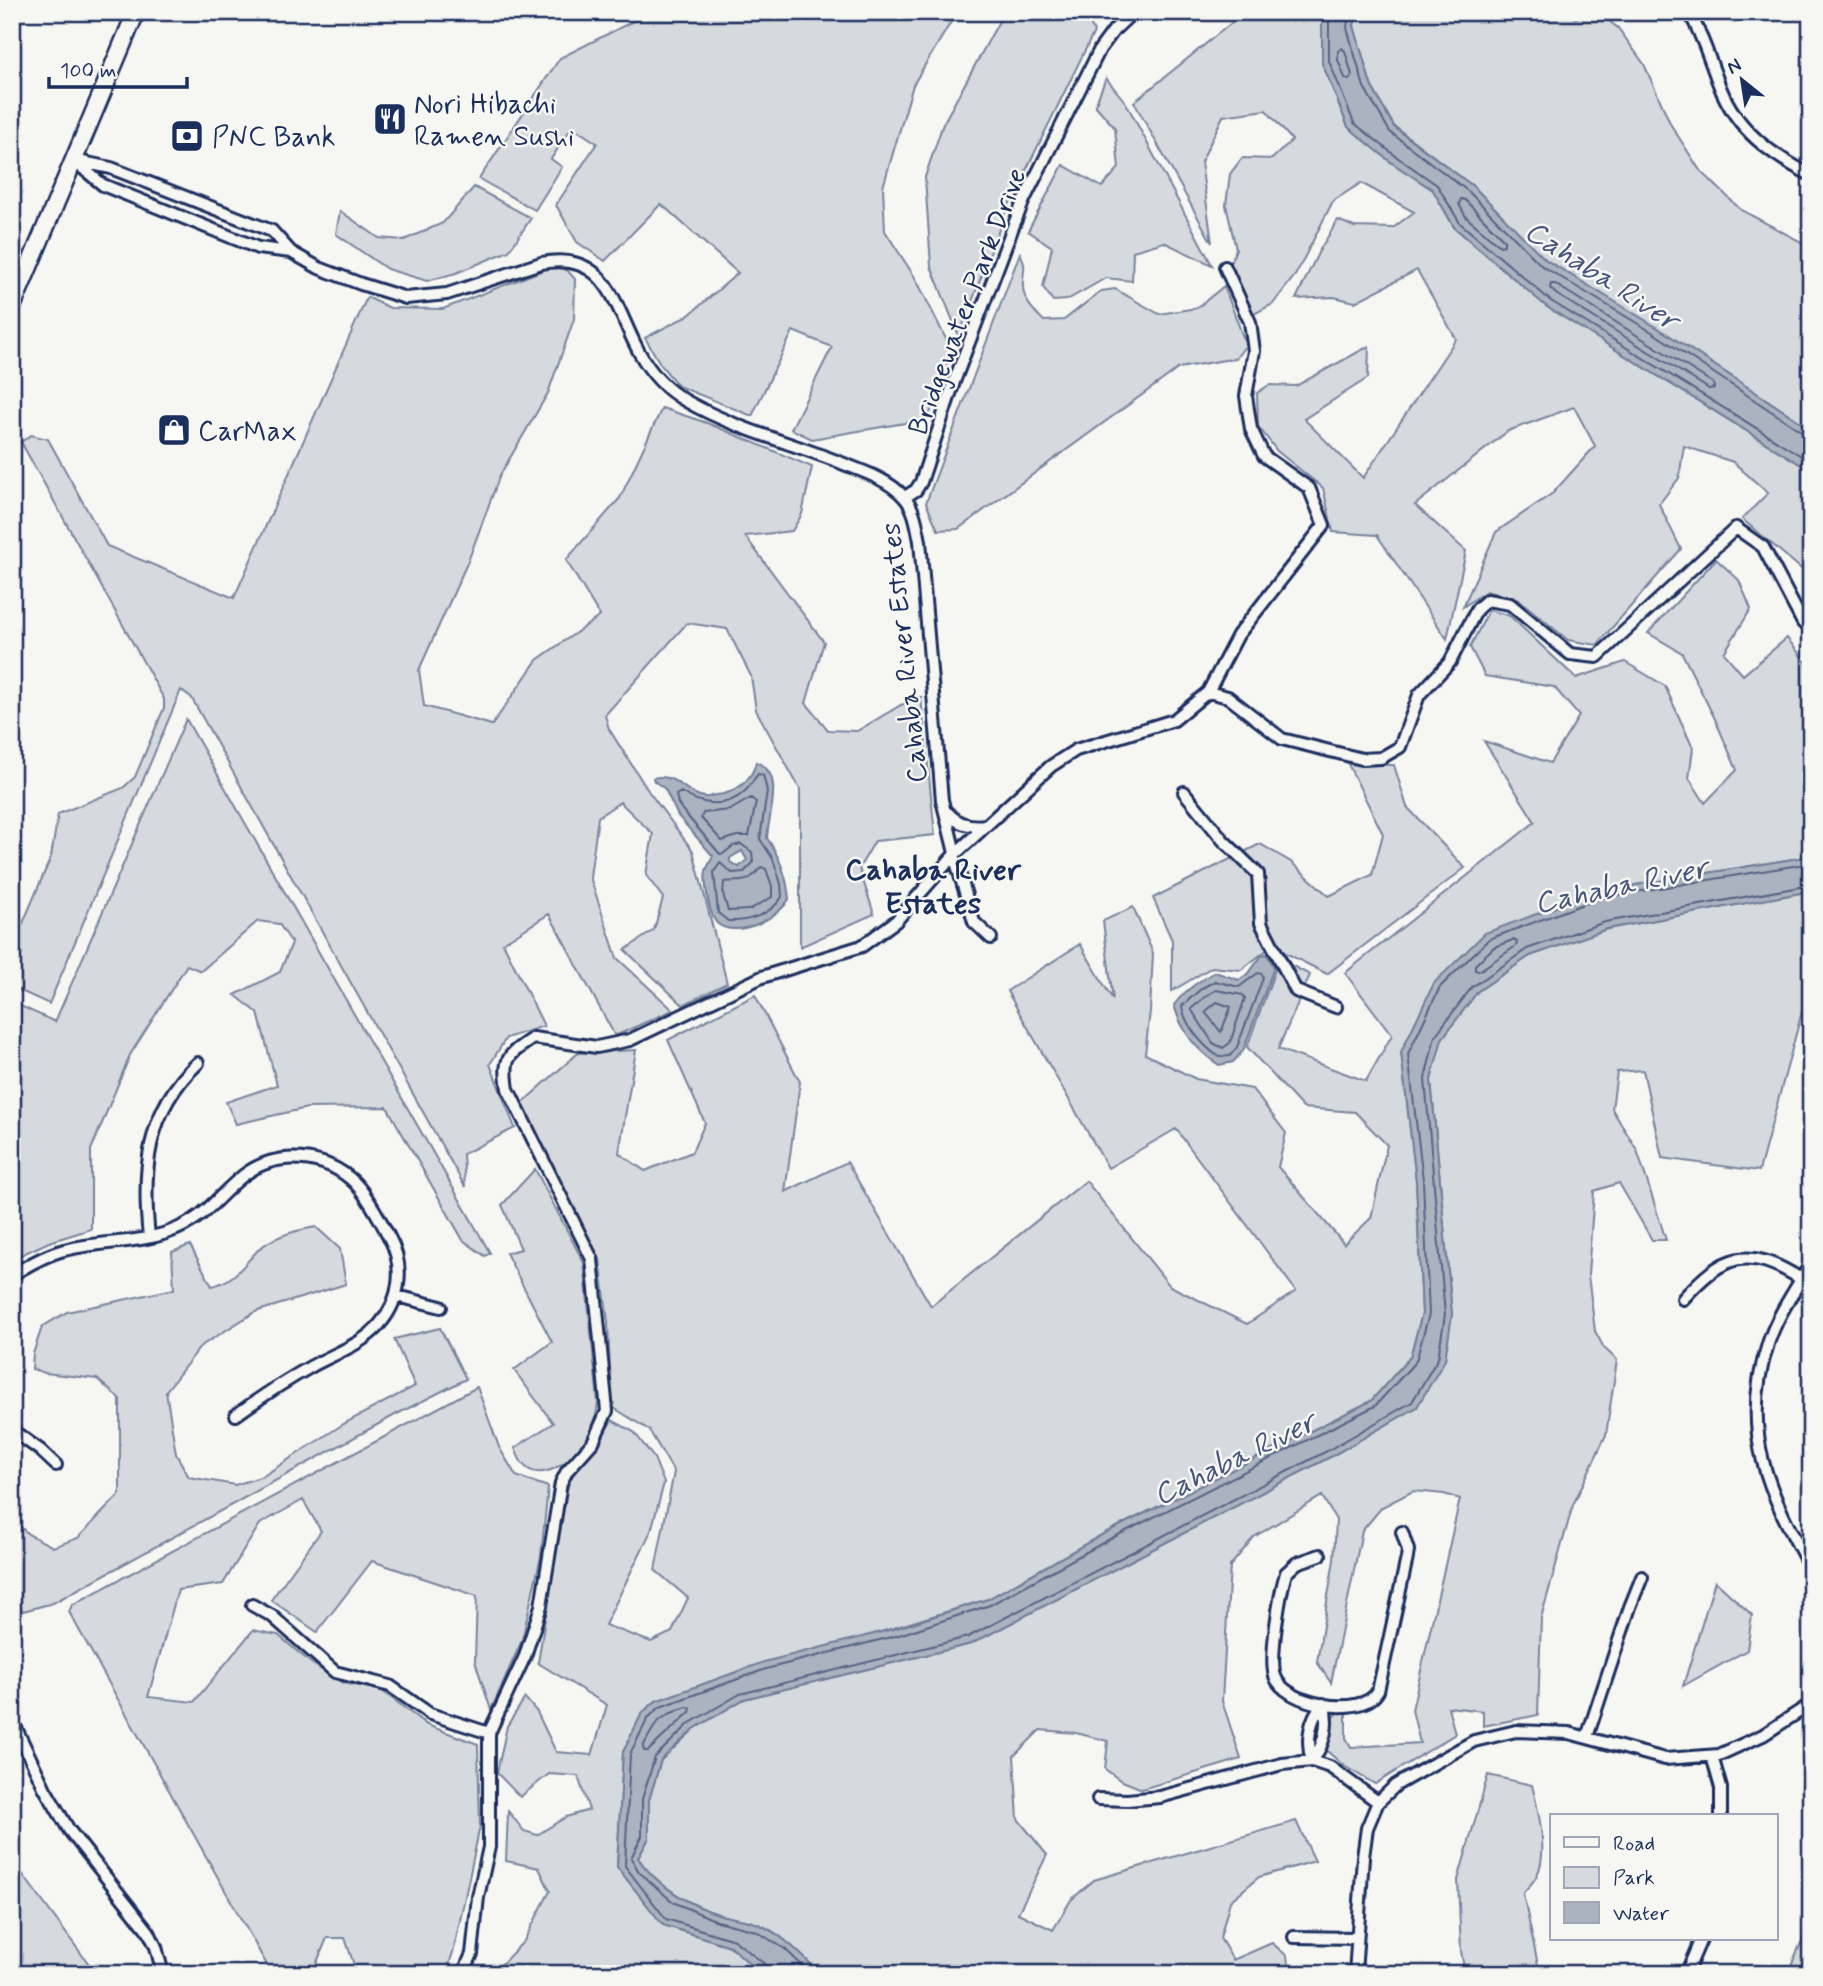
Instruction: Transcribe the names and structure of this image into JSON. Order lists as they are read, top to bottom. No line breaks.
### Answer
{"streets":{"street":["Bridgewater Park Drive","Cahaba River Estates"]},"crossings":[["Bridgewater Park Drive","Cahaba River Estates"]],"districts":["Cahaba River Estates"],"water":["Cahaba River"],"places":{"restaurant":["Nori Hibachi Ramen Sushi"],"bank":["PNC Bank"],"shop":["CarMax"]},"legend":["Road","Park","Water"],"scale_bar":"100 m","north":"top left"}
